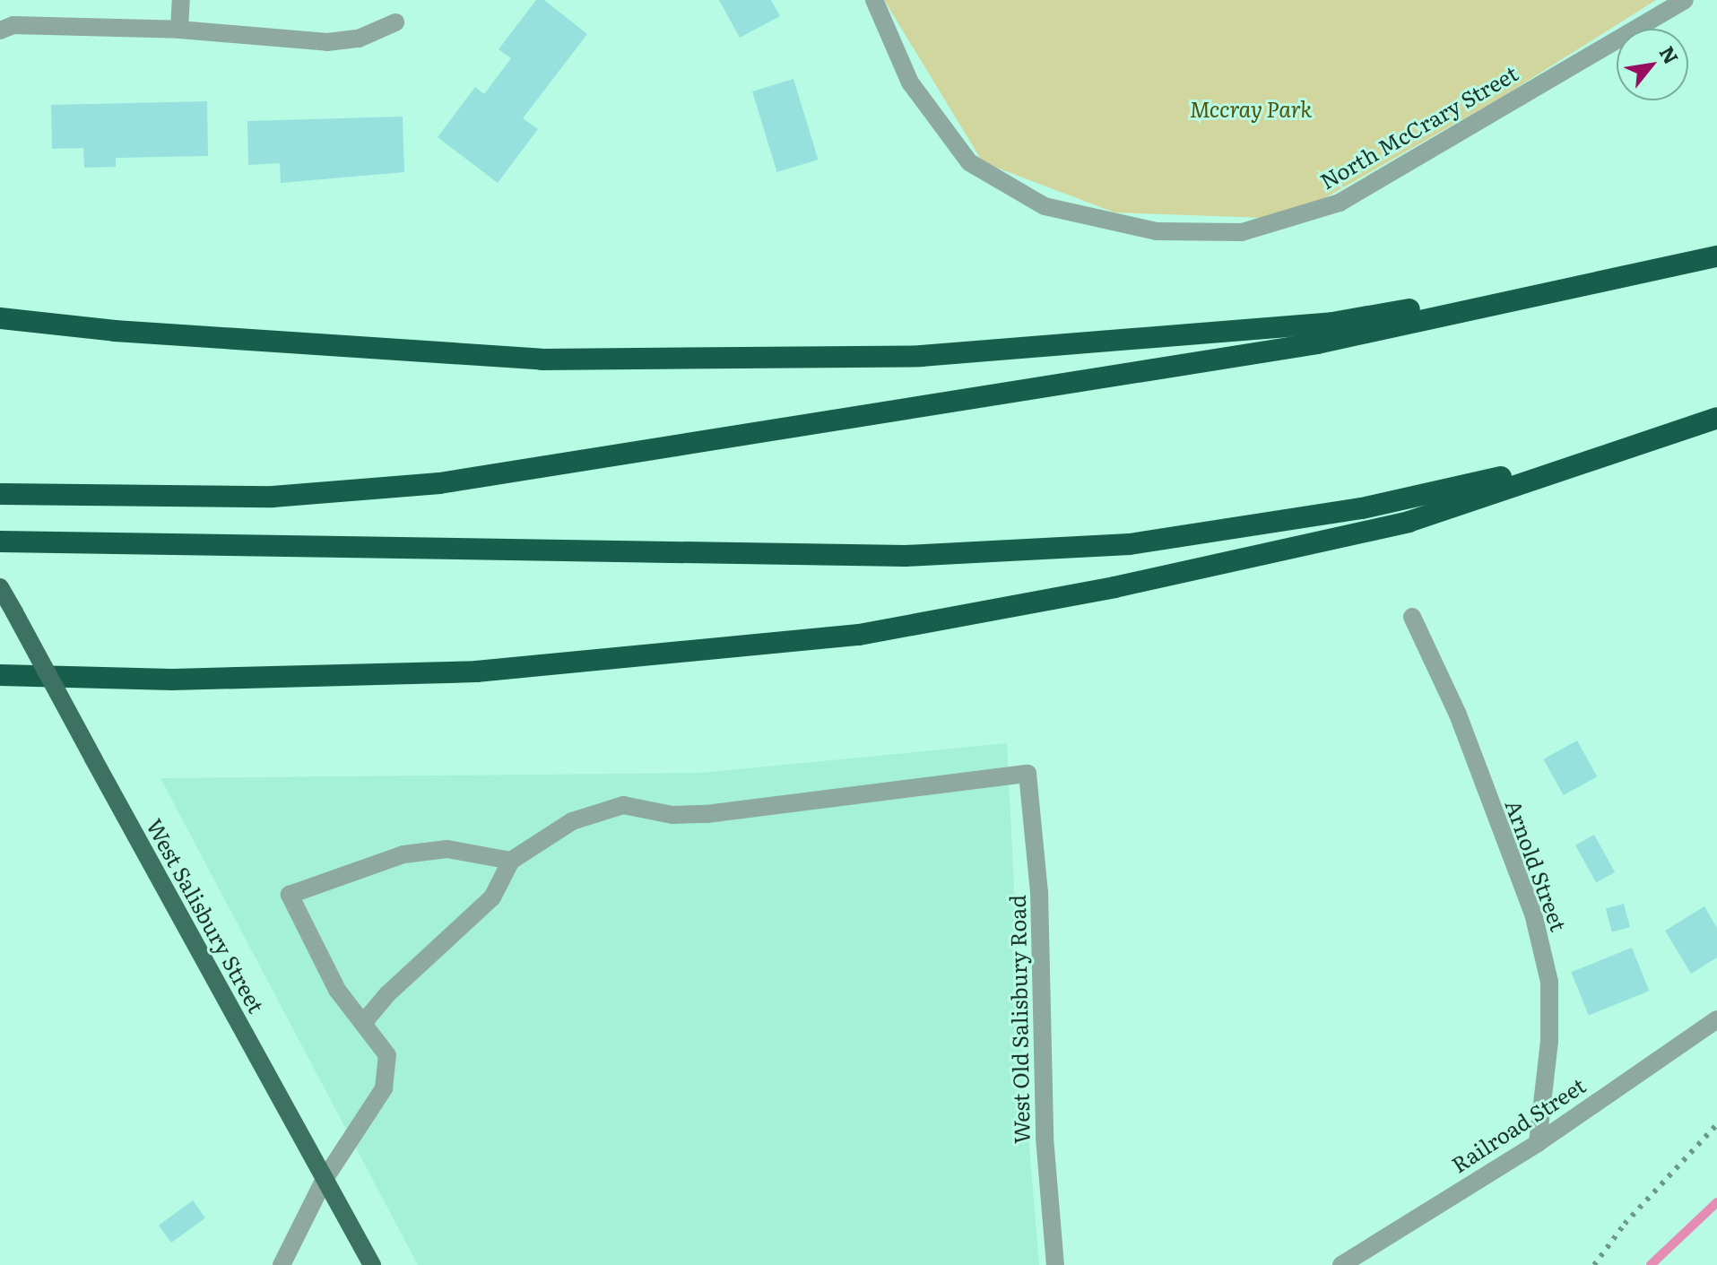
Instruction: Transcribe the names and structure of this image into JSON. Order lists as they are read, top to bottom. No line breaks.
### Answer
{"streets":{"main road":["West Salisbury Street"],"street":["North McCrary Street","Arnold Street","West Old Salisbury Road","Railroad Street"]},"crossings":[["Arnold Street","Railroad Street"]],"parks":["Mccray Park"],"north":"top right"}
